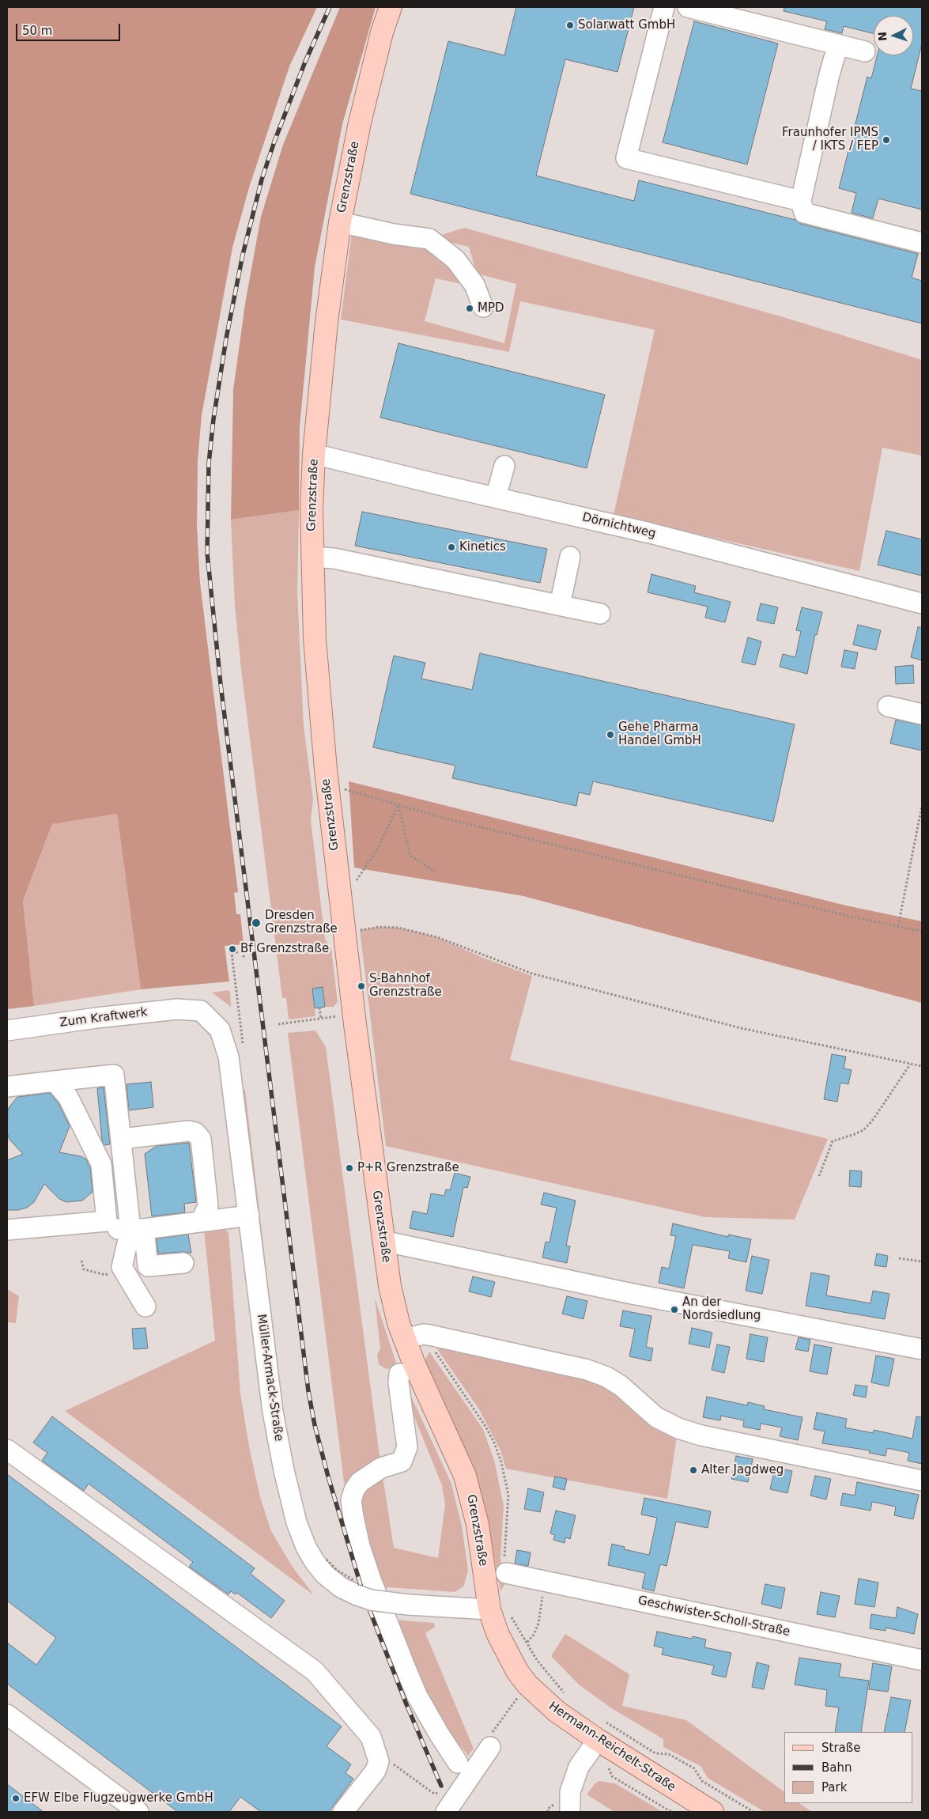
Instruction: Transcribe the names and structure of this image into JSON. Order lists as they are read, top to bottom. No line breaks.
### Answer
{"streets":{"main road":["Grenzstraße","Hermann-Reichelt-Straße"],"street":["Dörnichtweg","Zum Kraftwerk","Müller-Armack-Straße","Geschwister-Scholl-Straße"]},"crossings":[["Grenzstraße","Dörnichtweg"],["Grenzstraße","Müller-Armack-Straße"],["Grenzstraße","Hermann-Reichelt-Straße"],["Zum Kraftwerk","Müller-Armack-Straße"],["Müller-Armack-Straße","Hermann-Reichelt-Straße"]],"places":["Solarwatt GmbH","Fraunhofer IPMS / IKTS / FEP","MPD","Kinetics","Gehe Pharma Handel GmbH","Dresden Grenzstraße","Bf Grenzstraße","S-Bahnhof Grenzstraße","P+R Grenzstraße","An der Nordsiedlung","Alter Jagdweg","EFW Elbe Flugzeugwerke GmbH"],"legend":["Straße","Bahn","Park"],"scale_bar":"50 m","north":"left"}
